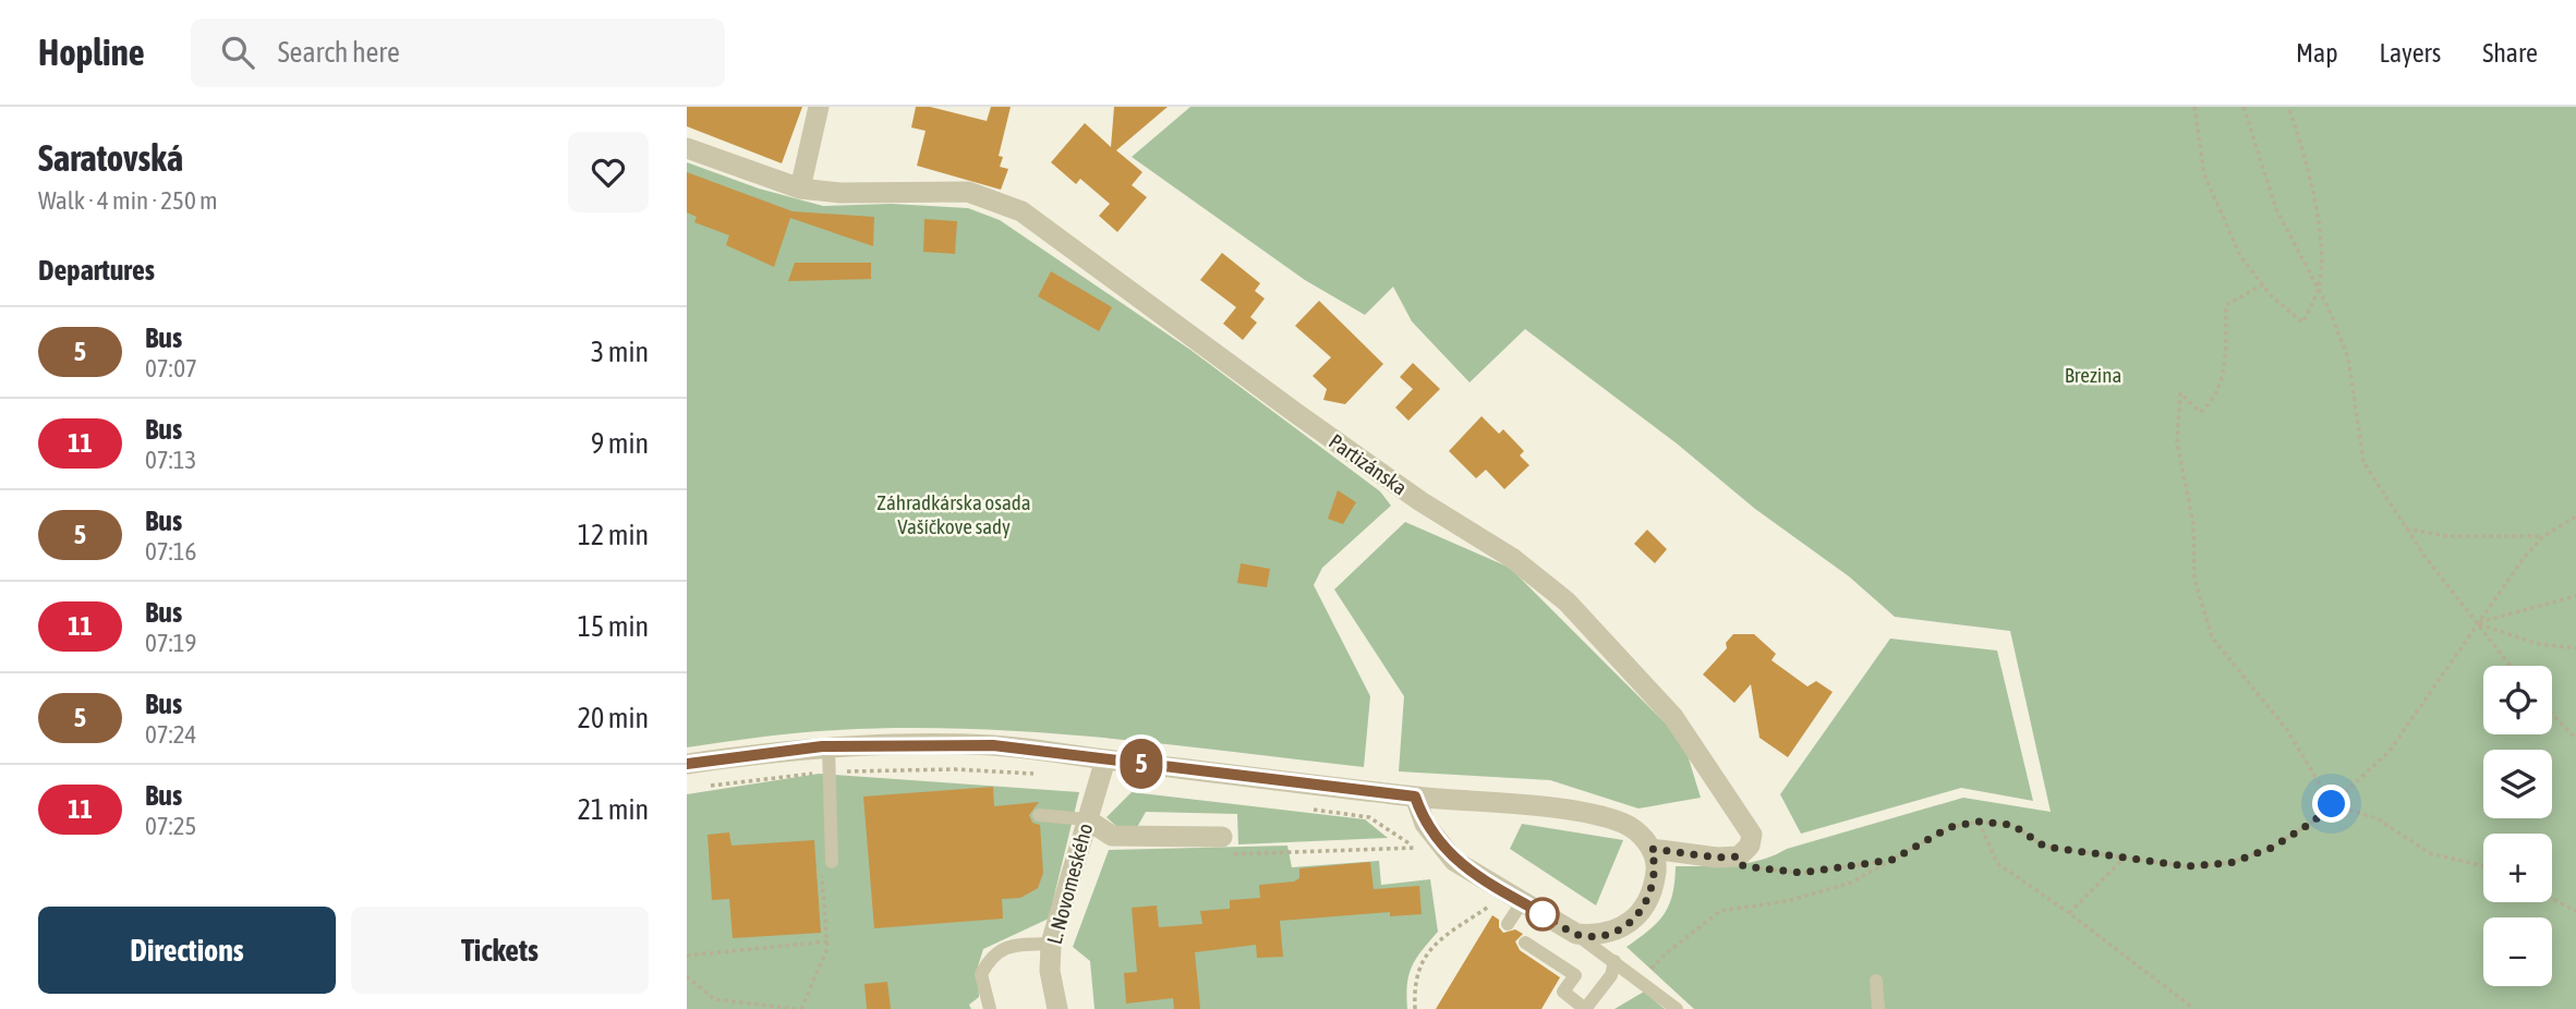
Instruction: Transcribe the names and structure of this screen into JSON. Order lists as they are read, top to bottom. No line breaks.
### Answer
{"streets":{"street":["Partizánska","L. Novomeského"]},"parks":["Brezina","Záhradkárska osada Vašíčkove sady"],"lines":["bus line 5"],"page":{"header":"Hopline","search":"Search here","nav":["Map","Layers","Share"],"heading":[["Saratovská","Walk · 4 min · 250 m"],"Departures"],"on_map":"5","list":[{"mark":"5","name":"Bus","note":"07:07","value":"3 min"},{"mark":"11","name":"Bus","note":"07:13","value":"9 min"},{"mark":"5","name":"Bus","note":"07:16","value":"12 min"},{"mark":"11","name":"Bus","note":"07:19","value":"15 min"},{"mark":"5","name":"Bus","note":"07:24","value":"20 min"},{"mark":"11","name":"Bus","note":"07:25","value":"21 min"}],"map_buttons":["+","−"],"buttons":["Directions","Tickets"]}}
